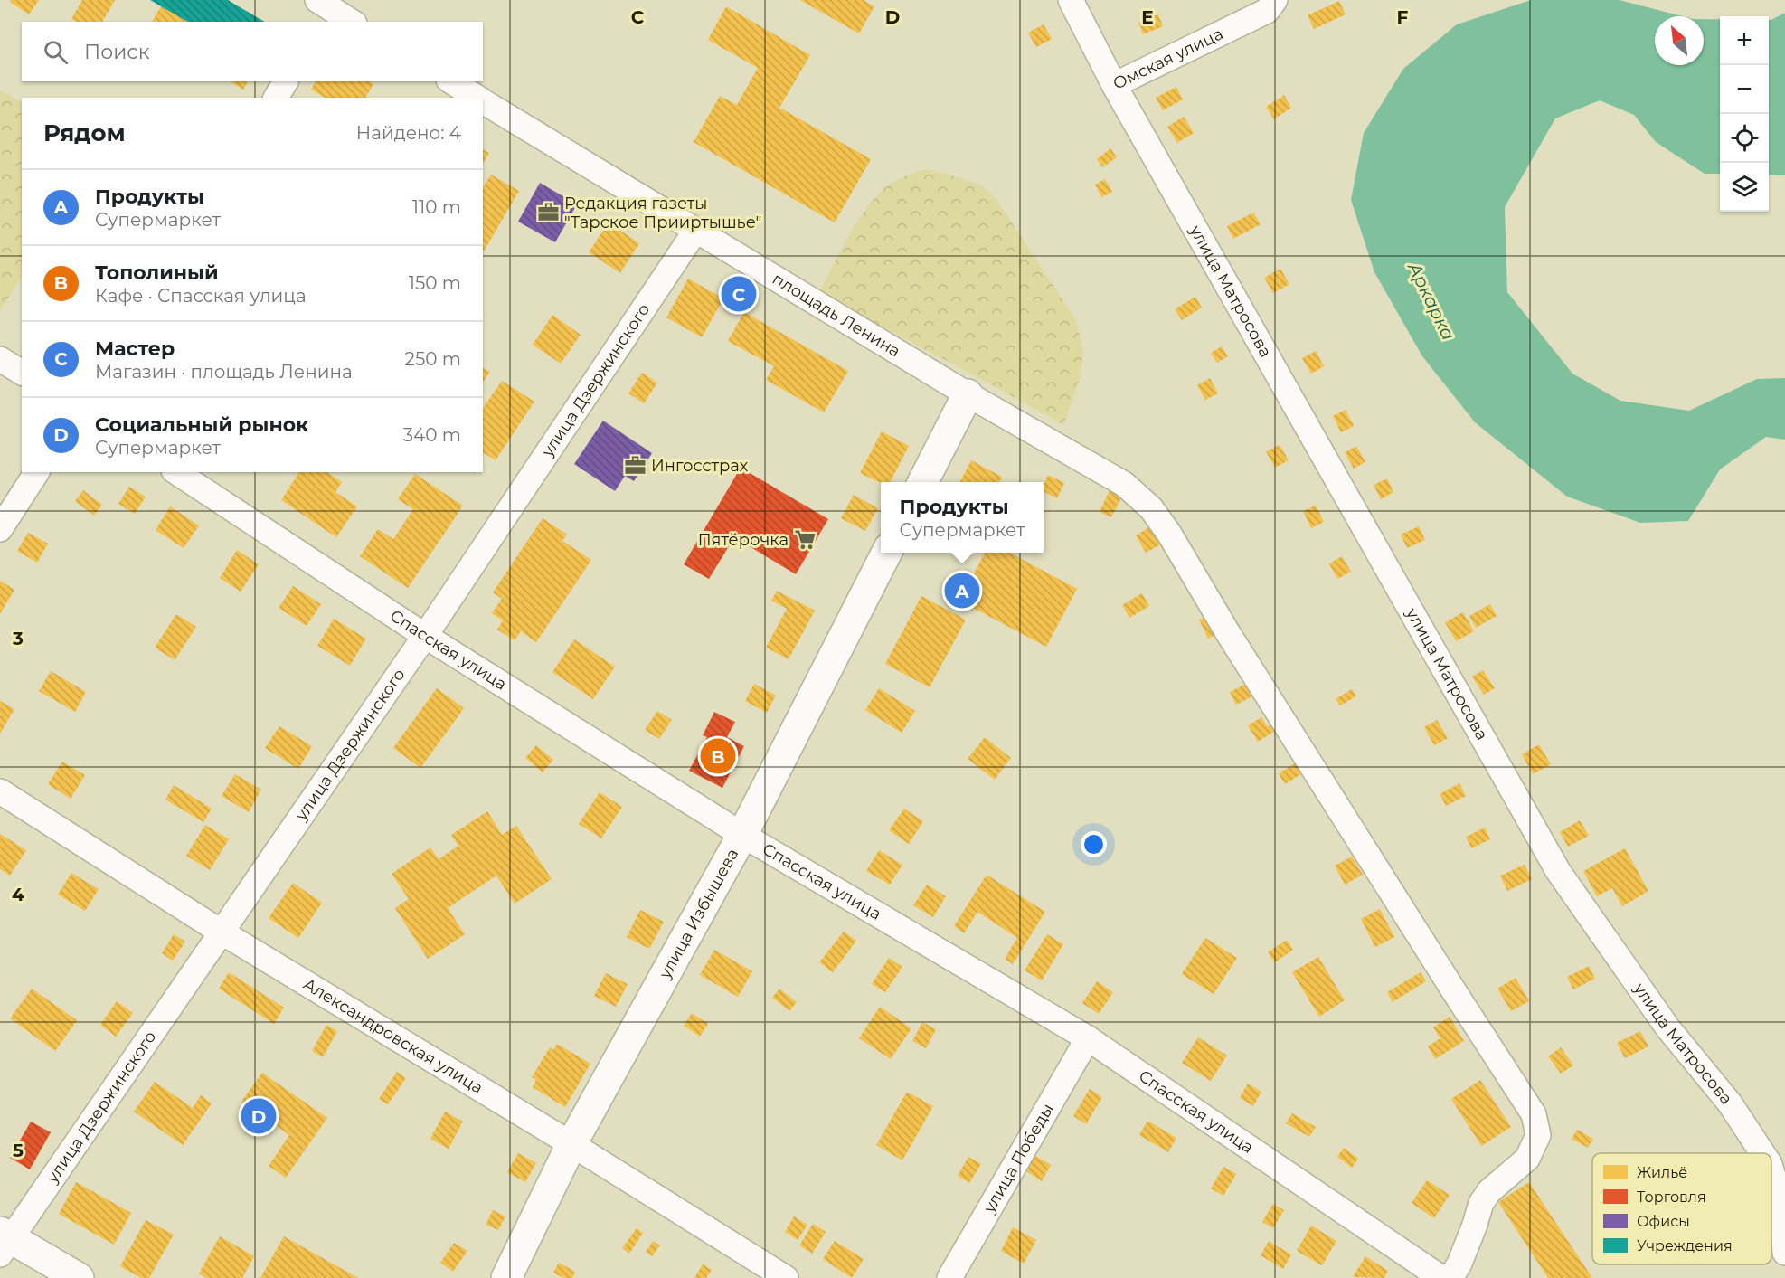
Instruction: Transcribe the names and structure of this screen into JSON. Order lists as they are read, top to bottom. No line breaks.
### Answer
{"streets":{"main road":["улица Избышева"],"street":["Омская улица","улица Матросова","площадь Ленина","улица Дзержинского","Спасская улица","Александровская улица","улица Победы"]},"crossings":[["Омская улица","улица Матросова"],["площадь Ленина","улица Дзержинского"],["улица Дзержинского","Спасская улица"],["улица Дзержинского","Александровская улица"],["Спасская улица","улица Избышева"],["Спасская улица","улица Победы"],["улица Избышева","Александровская улица"]],"water":["Аркарка"],"places":{"office":["Редакция газеты \"Тарское Прииртышье\"","Ингосстрах"],"supermarket":["Пятёрочка"]},"legend":["Жильё","Торговля","Офисы","Учреждения"],"north":"top left","page":{"map_buttons":["+","−"],"search":"Поиск","heading":["Рядом","Найдено: 4"],"list":[{"mark":"A","name":"Продукты","note":"Супермаркет","value":"110 m"},{"mark":"B","name":"Тополиный","note":"Кафе · Спасская улица","value":"150 m"},{"mark":"C","name":"Мастер","note":"Магазин · площадь Ленина","value":"250 m"},{"mark":"D","name":"Социальный рынок","note":"Супермаркет","value":"340 m"}],"pins":["C","A","B","D"],"popup":["Продукты","Супермаркет"]},"grid":{"columns":["C","D","E","F"],"rows":["3","4","5"]}}
